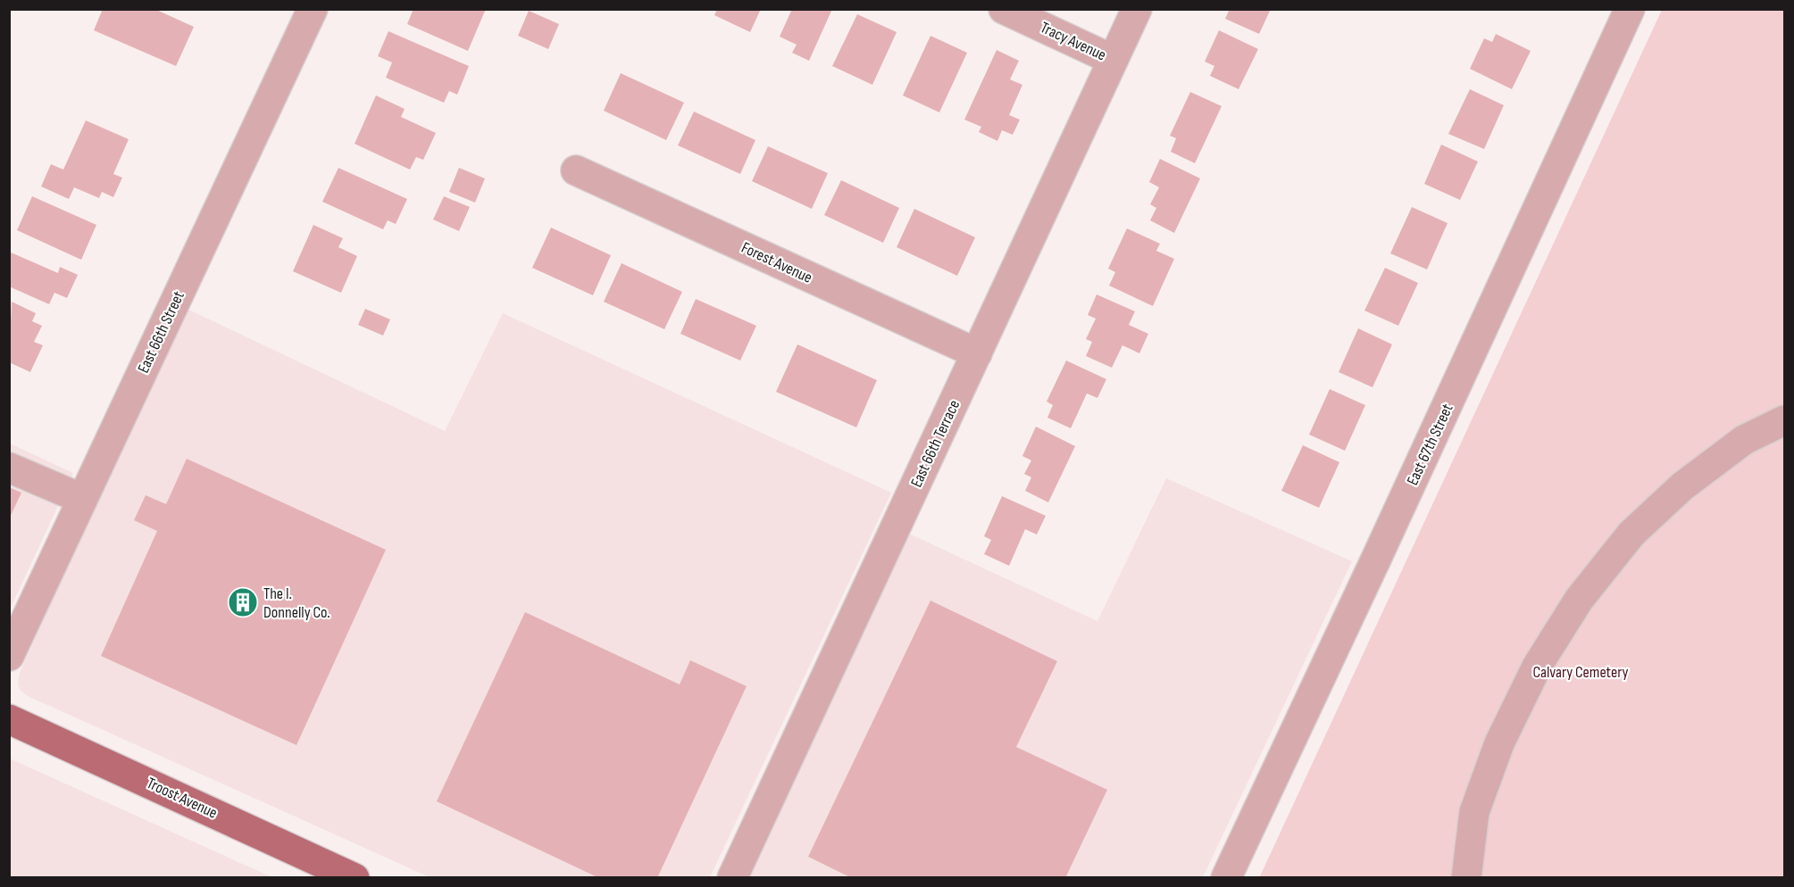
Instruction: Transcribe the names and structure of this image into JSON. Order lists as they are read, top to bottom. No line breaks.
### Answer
{"streets":{"main road":["Troost Avenue"],"street":["Tracy Avenue","Forest Avenue","East 66th Street","East 66th Terrace","East 67th Street"]},"crossings":[["Tracy Avenue","East 66th Terrace"],["Forest Avenue","East 66th Terrace"]],"parks":["Calvary Cemetery"],"places":{"building":["The I. Donnelly Co."]}}
